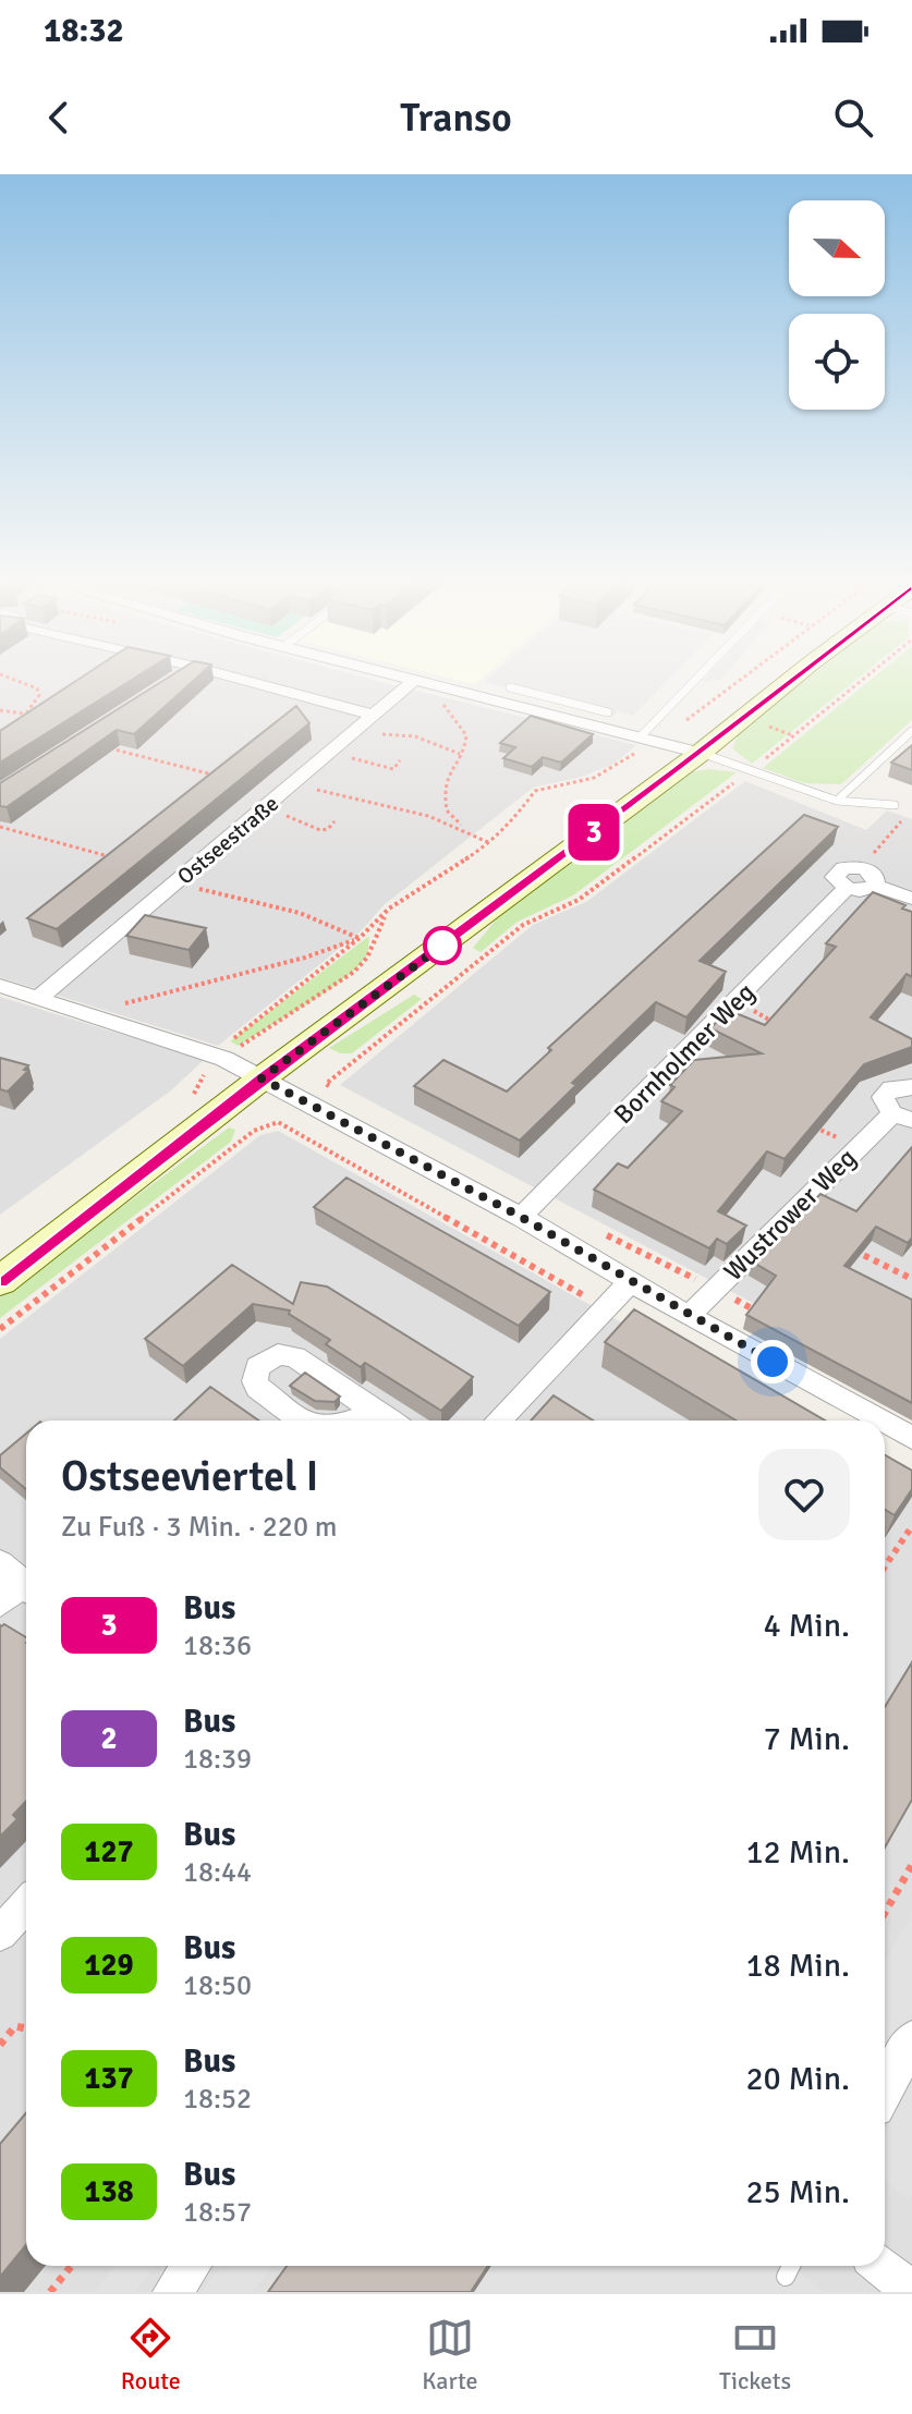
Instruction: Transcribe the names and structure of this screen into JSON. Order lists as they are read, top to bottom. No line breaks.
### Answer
{"streets":{"street":["Ostseestraße","Bornholmer Weg","Wustrower Weg"]},"lines":["bus line 3"],"north":"right","page":{"status":"18:32","header":"Transo","on_map":"3","heading":["Ostseeviertel I","Zu Fuß · 3 Min. · 220 m"],"list":[{"mark":"3","name":"Bus","note":"18:36","value":"4 Min."},{"mark":"2","name":"Bus","note":"18:39","value":"7 Min."},{"mark":"127","name":"Bus","note":"18:44","value":"12 Min."},{"mark":"129","name":"Bus","note":"18:50","value":"18 Min."},{"mark":"137","name":"Bus","note":"18:52","value":"20 Min."},{"mark":"138","name":"Bus","note":"18:57","value":"25 Min."}],"tabs":["Route","Karte","Tickets"]}}
